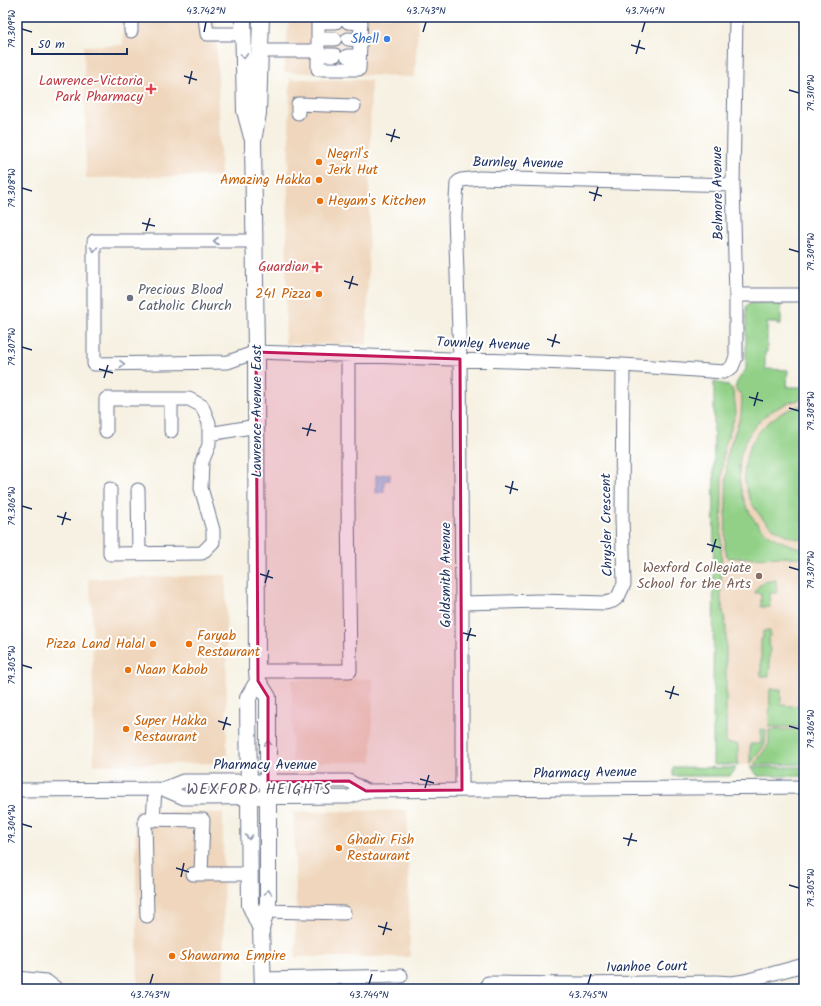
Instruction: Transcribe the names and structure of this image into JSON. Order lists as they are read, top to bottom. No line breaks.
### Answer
{"streets":{"main road":["Lawrence Avenue East"],"street":["Burnley Avenue","Belmore Avenue","Townley Avenue","Chrysler Crescent","Goldsmith Avenue","Pharmacy Avenue","Ivanhoe Court"]},"crossings":[["Burnley Avenue","Belmore Avenue"],["Burnley Avenue","Townley Avenue"],["Burnley Avenue","Goldsmith Avenue"],["Belmore Avenue","Townley Avenue"],["Townley Avenue","Lawrence Avenue East"],["Townley Avenue","Chrysler Crescent"],["Townley Avenue","Goldsmith Avenue"],["Chrysler Crescent","Goldsmith Avenue"],["Goldsmith Avenue","Pharmacy Avenue"]],"districts":["WEXFORD HEIGHTS"],"places":{"other":["Shell","Negril's Jerk Hut","Amazing Hakka","Heyam's Kitchen","241 Pizza","Precious Blood Catholic Church","Wexford Collegiate School for the Arts","Pizza Land Halal","Faryab Restaurant","Naan Kabob","Super Hakka Restaurant","Ghadir Fish Restaurant","Shawarma Empire"],"health":["Lawrence-Victoria Park Pharmacy","Guardian"]},"scale_bar":"50 m","coordinates":["43.742°N","43.743°N","43.744°N","79.309°W","79.310°W","79.308°W","79.307°W","79.306°W","79.305°W","79.304°W","43.745°N"]}
